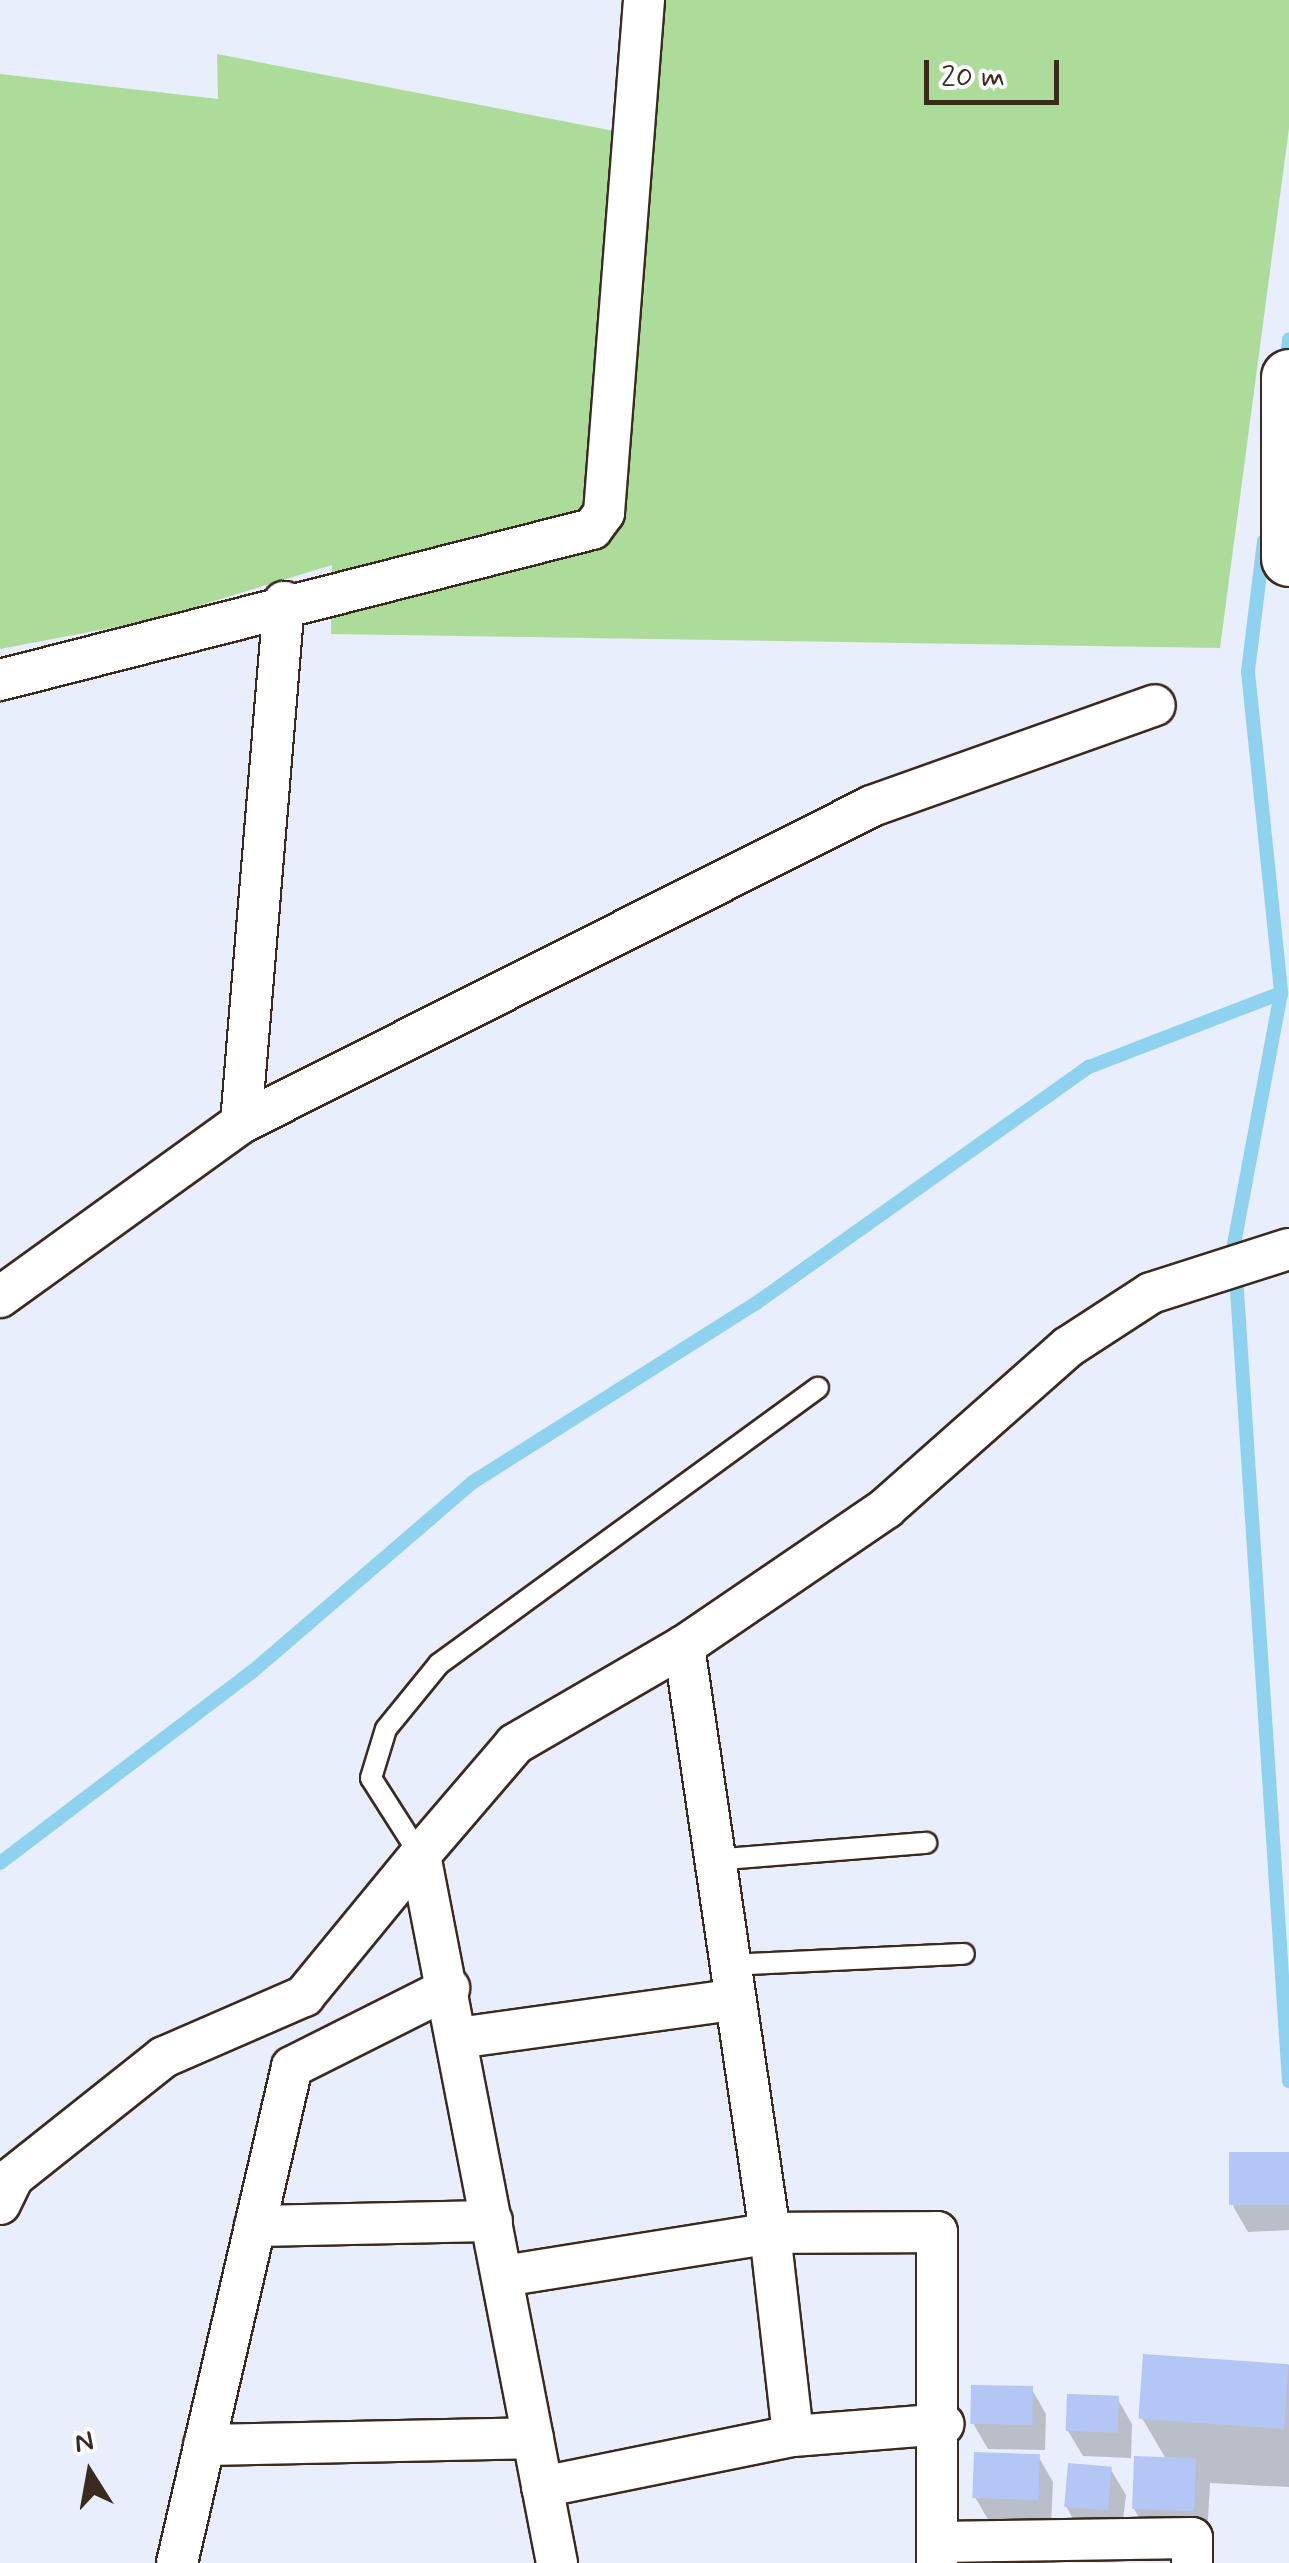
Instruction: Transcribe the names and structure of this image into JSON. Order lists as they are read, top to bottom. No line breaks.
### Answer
{"scale_bar":"20 m","north":"top"}
